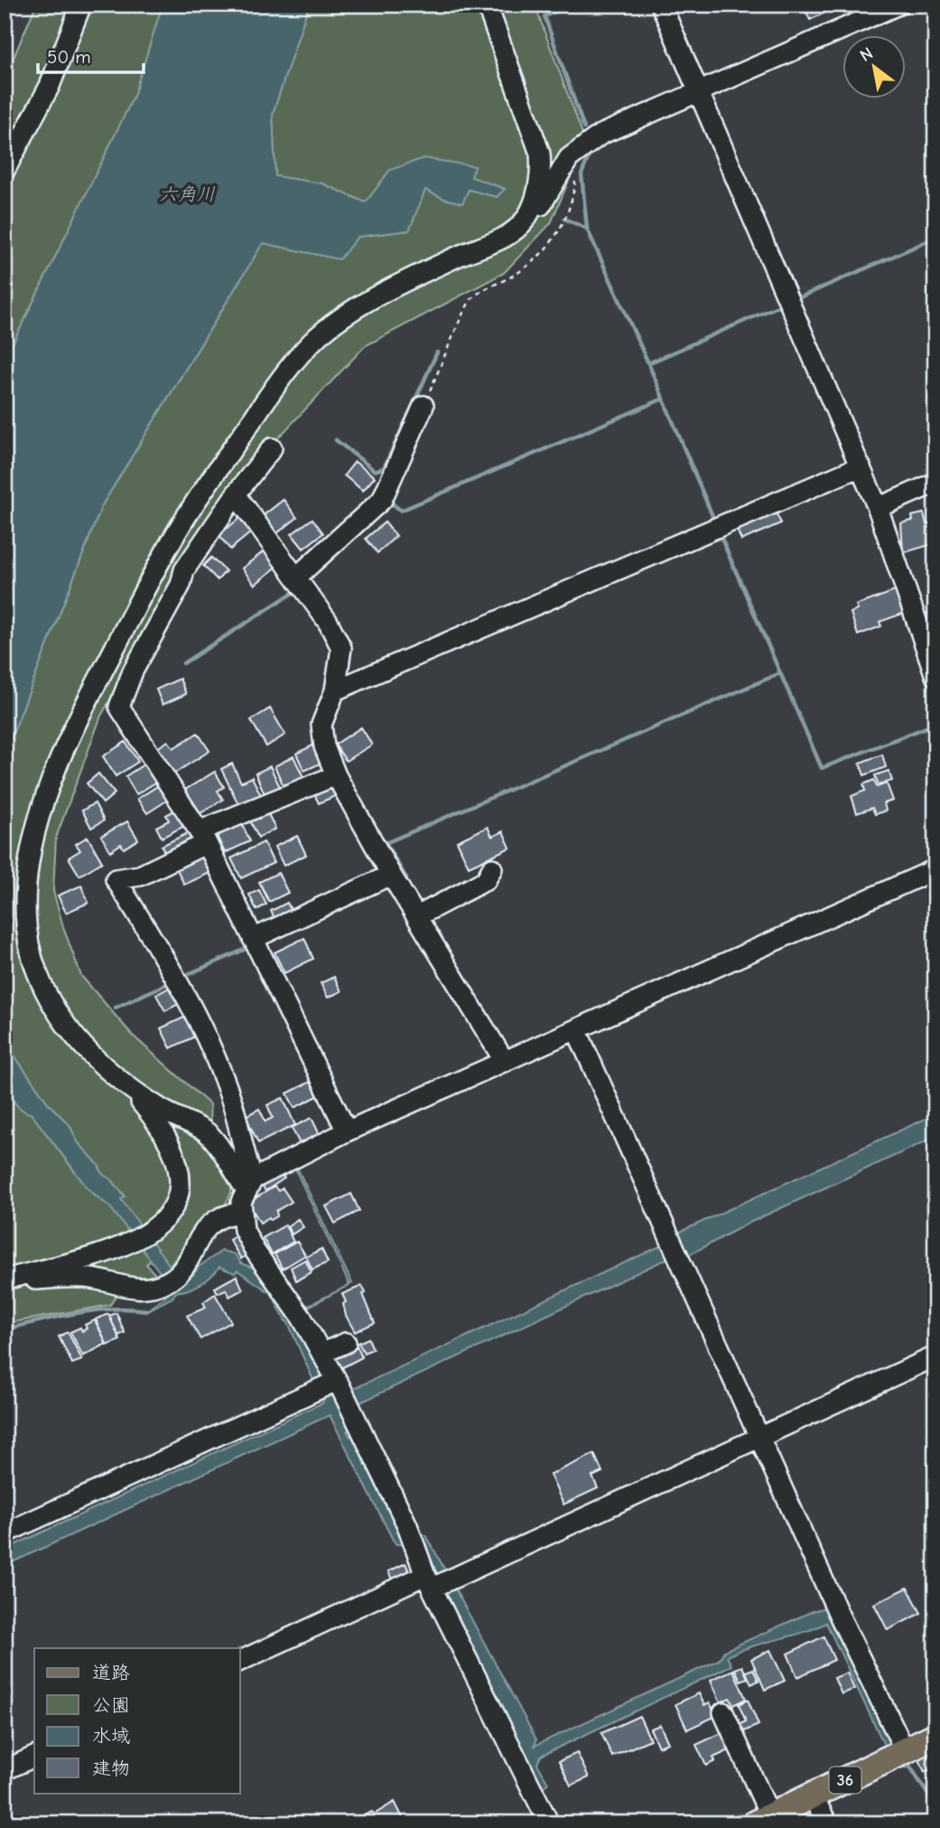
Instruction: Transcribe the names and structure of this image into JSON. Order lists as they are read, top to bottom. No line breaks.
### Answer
{"streets":{"main road":["36"]},"water":["六角川"],"legend":["道路","公園","水域","建物"],"scale_bar":"50 m","north":"top left"}
